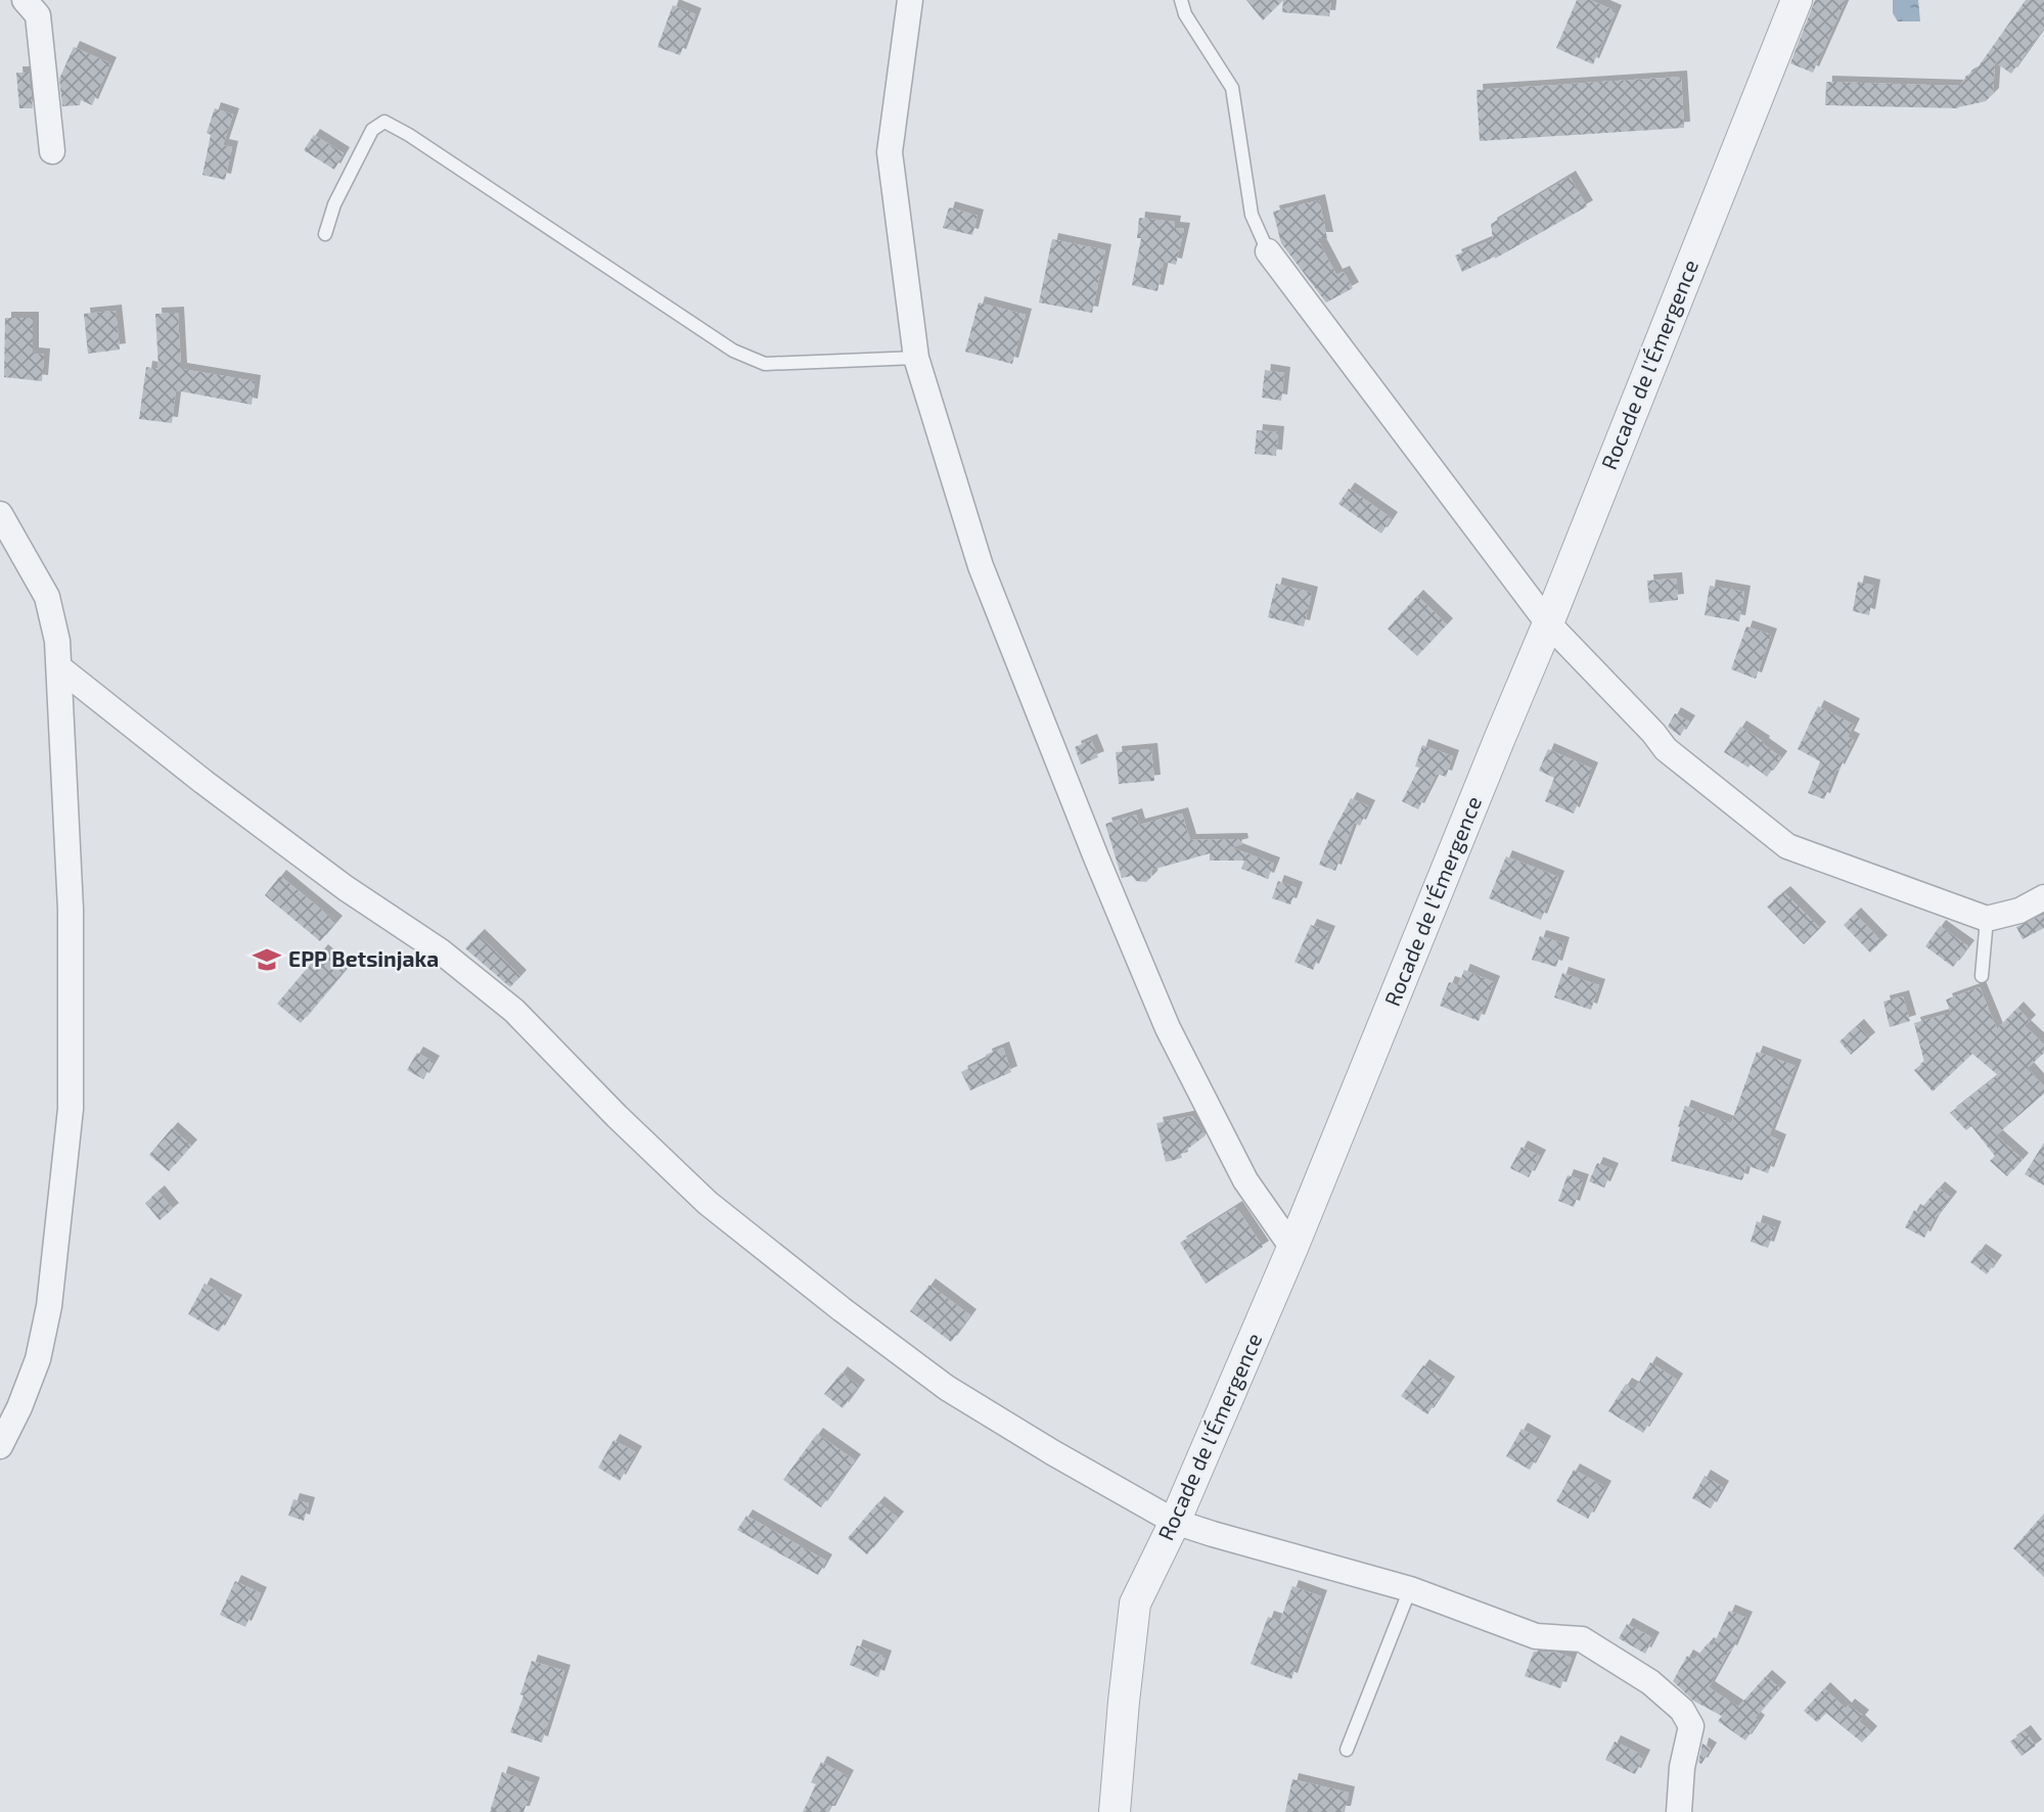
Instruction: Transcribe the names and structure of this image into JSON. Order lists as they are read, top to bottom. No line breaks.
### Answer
{"streets":{"street":["Rocade de l'Émergence"]},"places":{"school or university":["EPP Betsinjaka"]}}
